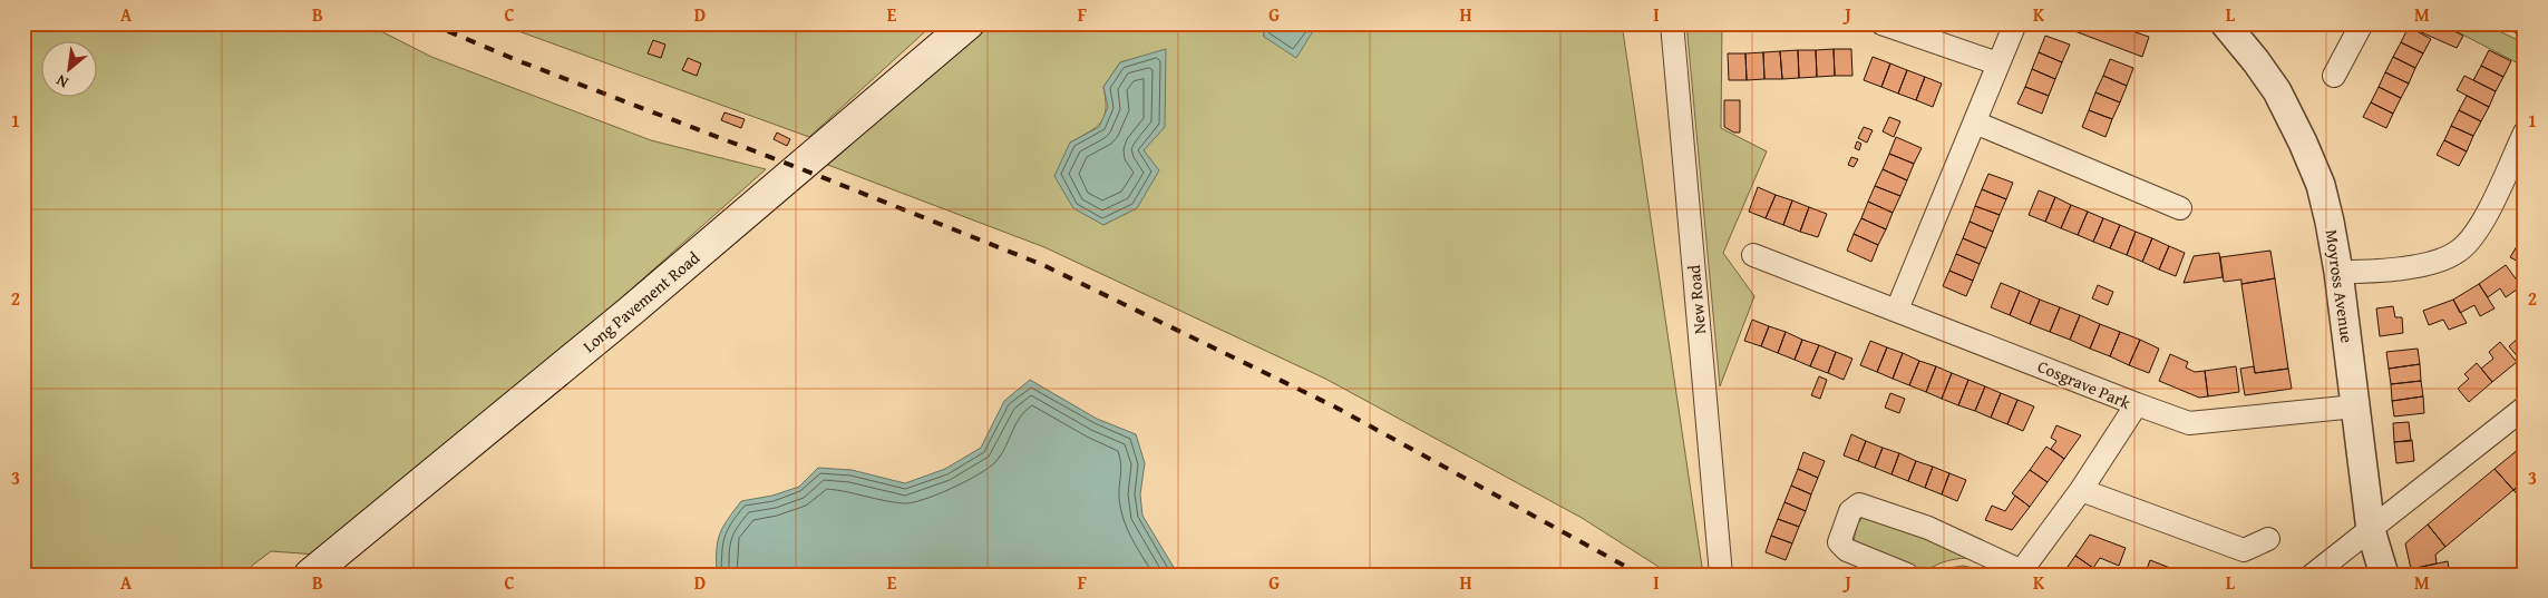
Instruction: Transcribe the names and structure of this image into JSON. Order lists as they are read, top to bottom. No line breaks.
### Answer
{"streets":{"main road":["Long Pavement Road"],"street":["Moyross Avenue","New Road","Cosgrave Park"]},"north":"bottom left","grid":{"columns":["A","B","C","D","E","F","G","H","I","J","K","L","M"],"rows":["1","2","3"]}}
